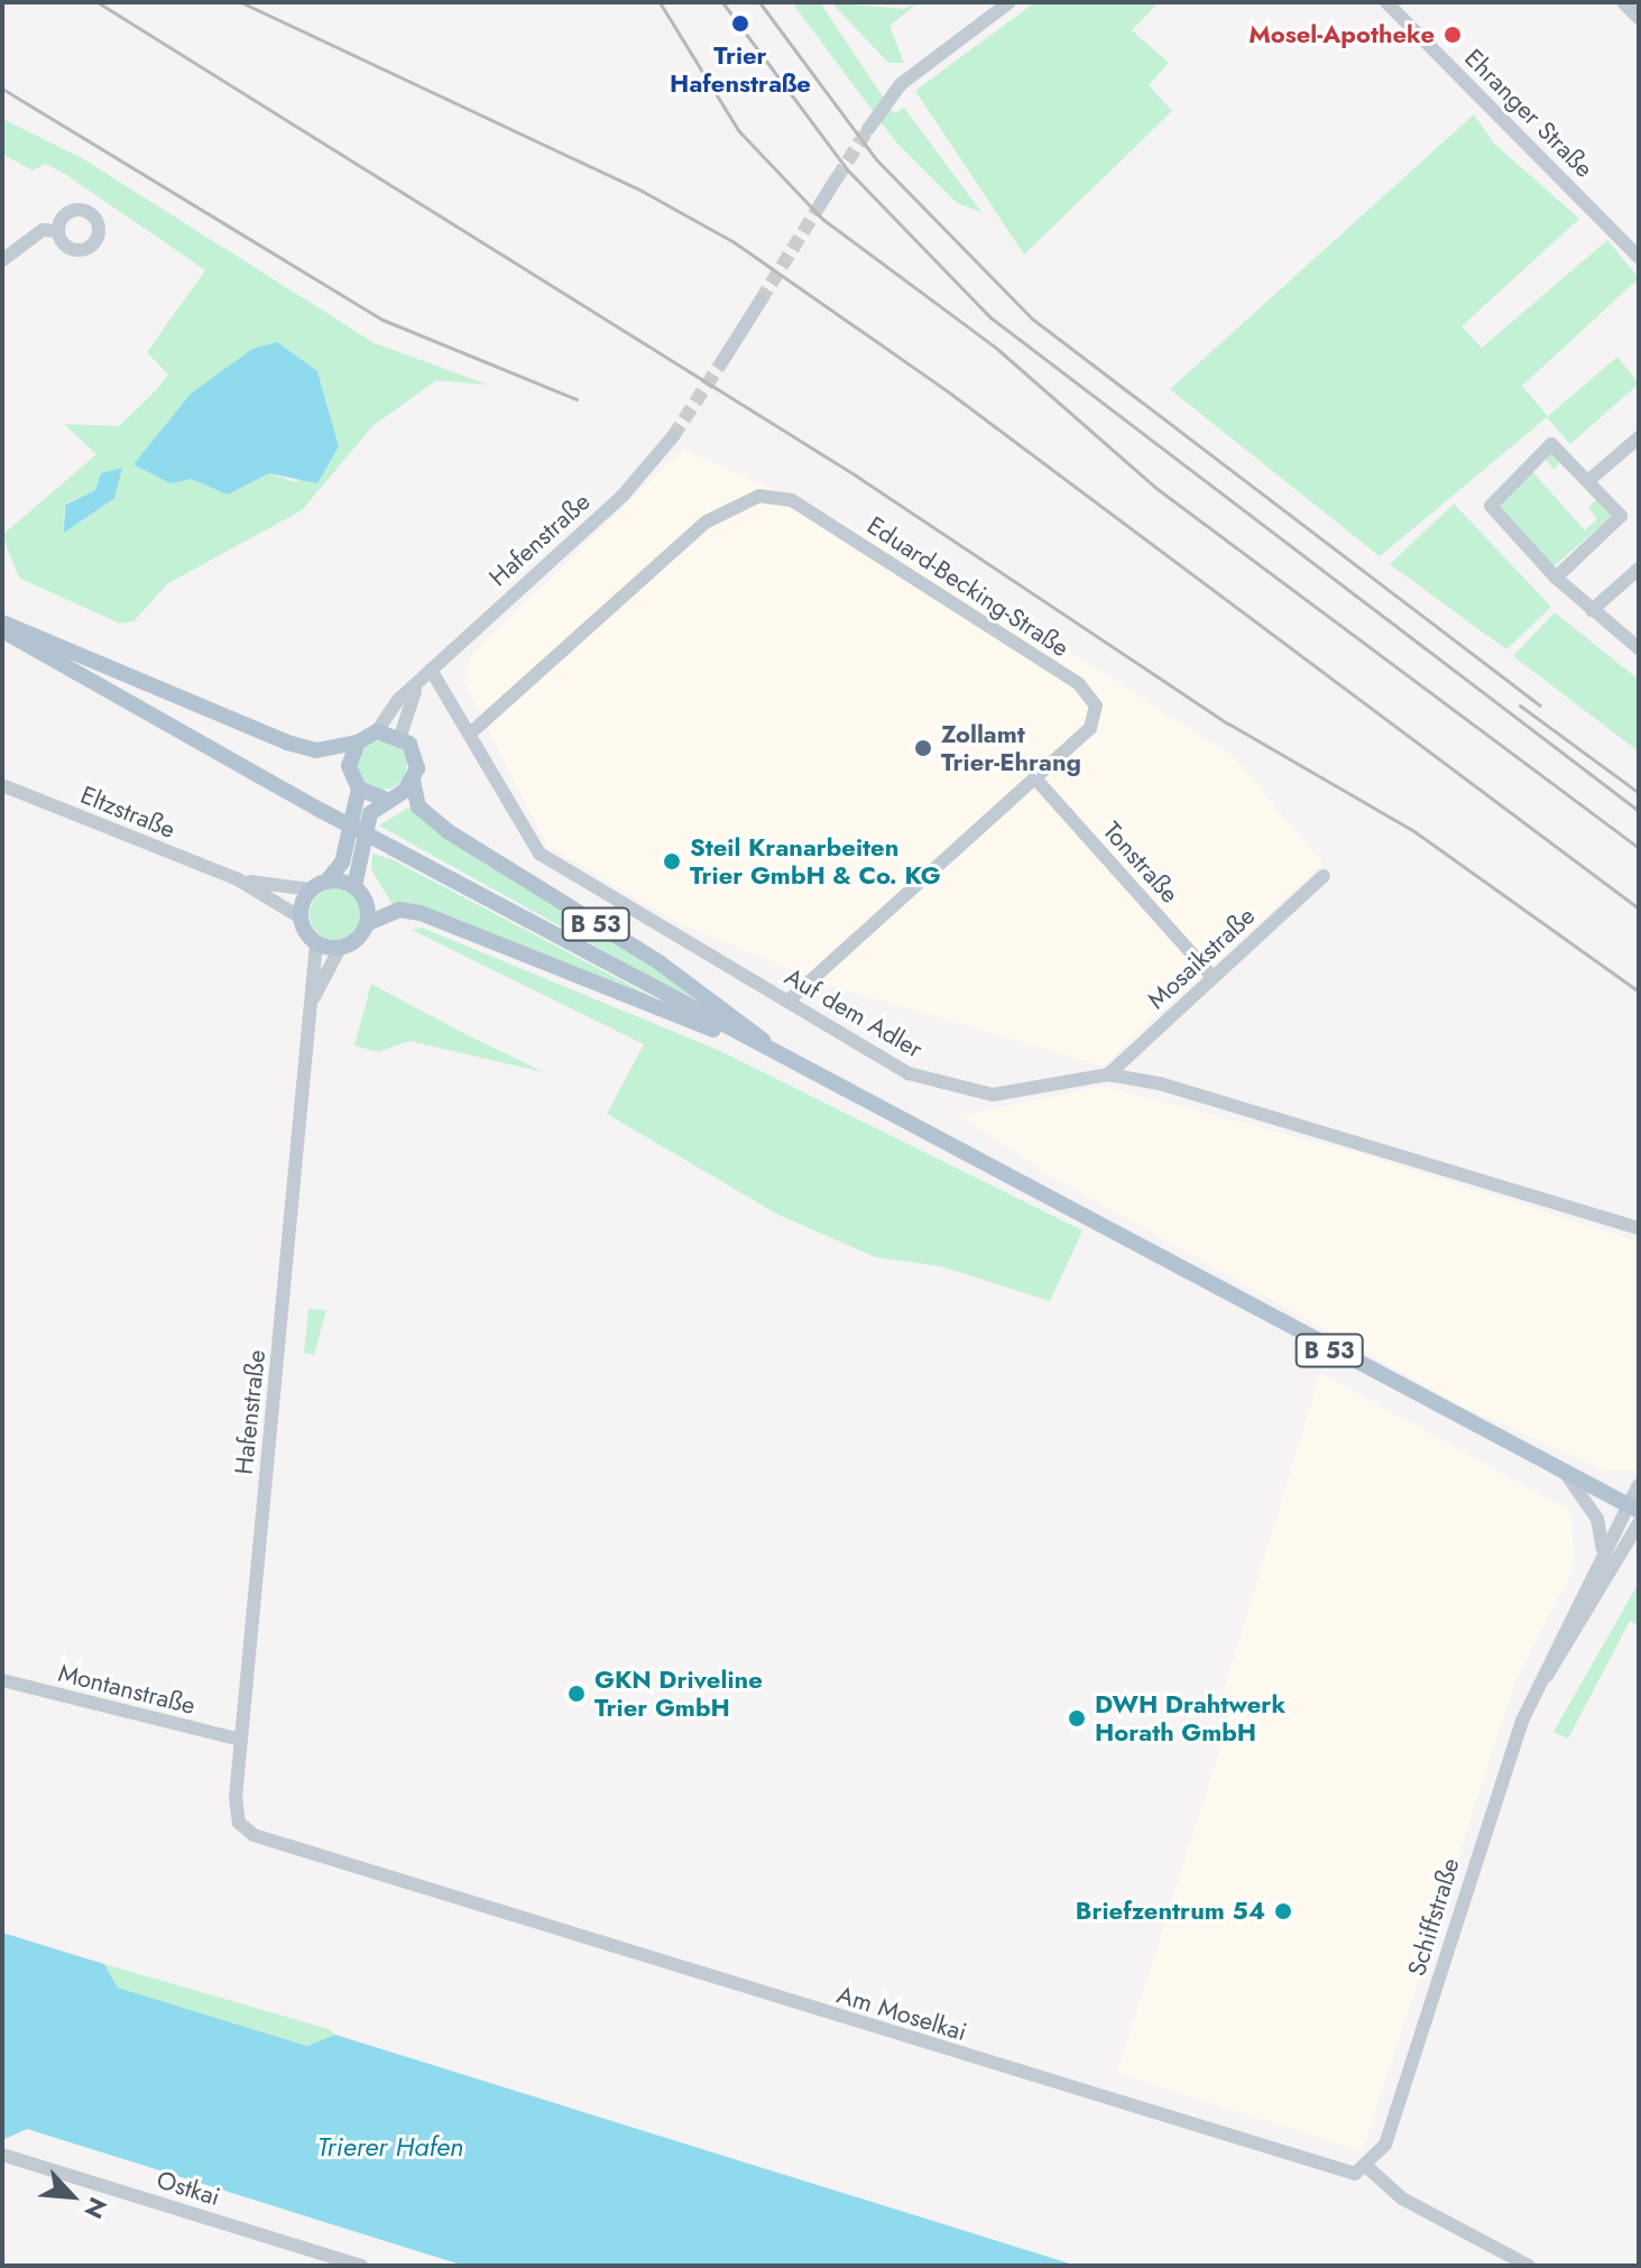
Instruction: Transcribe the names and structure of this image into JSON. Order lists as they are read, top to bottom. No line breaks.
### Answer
{"streets":{"main road":["B 53"],"street":["Ehranger Straße","Hafenstraße","Eduard-Becking-Straße","Eltzstraße","Tonstraße","Mosaikstraße","Auf dem Adler","Montanstraße","Schiffstraße","Am Moselkai","Ostkai"]},"crossings":[["Hafenstraße","Eltzstraße"],["Hafenstraße","B 53"],["Hafenstraße","Auf dem Adler"],["Hafenstraße","Montanstraße"],["Hafenstraße","Am Moselkai"],["Eduard-Becking-Straße","Tonstraße"],["Eduard-Becking-Straße","Auf dem Adler"],["Eltzstraße","B 53"],["Tonstraße","Mosaikstraße"],["B 53","Schiffstraße"],["Mosaikstraße","Auf dem Adler"],["Schiffstraße","Am Moselkai"]],"water":["Trierer Hafen"],"places":["Trier Hafenstraße","Mosel-Apotheke","Zollamt Trier-Ehrang","Steil Kranarbeiten Trier GmbH & Co. KG","GKN Driveline Trier GmbH","DWH Drahtwerk Horath GmbH","Briefzentrum 54"],"north":"bottom right"}
